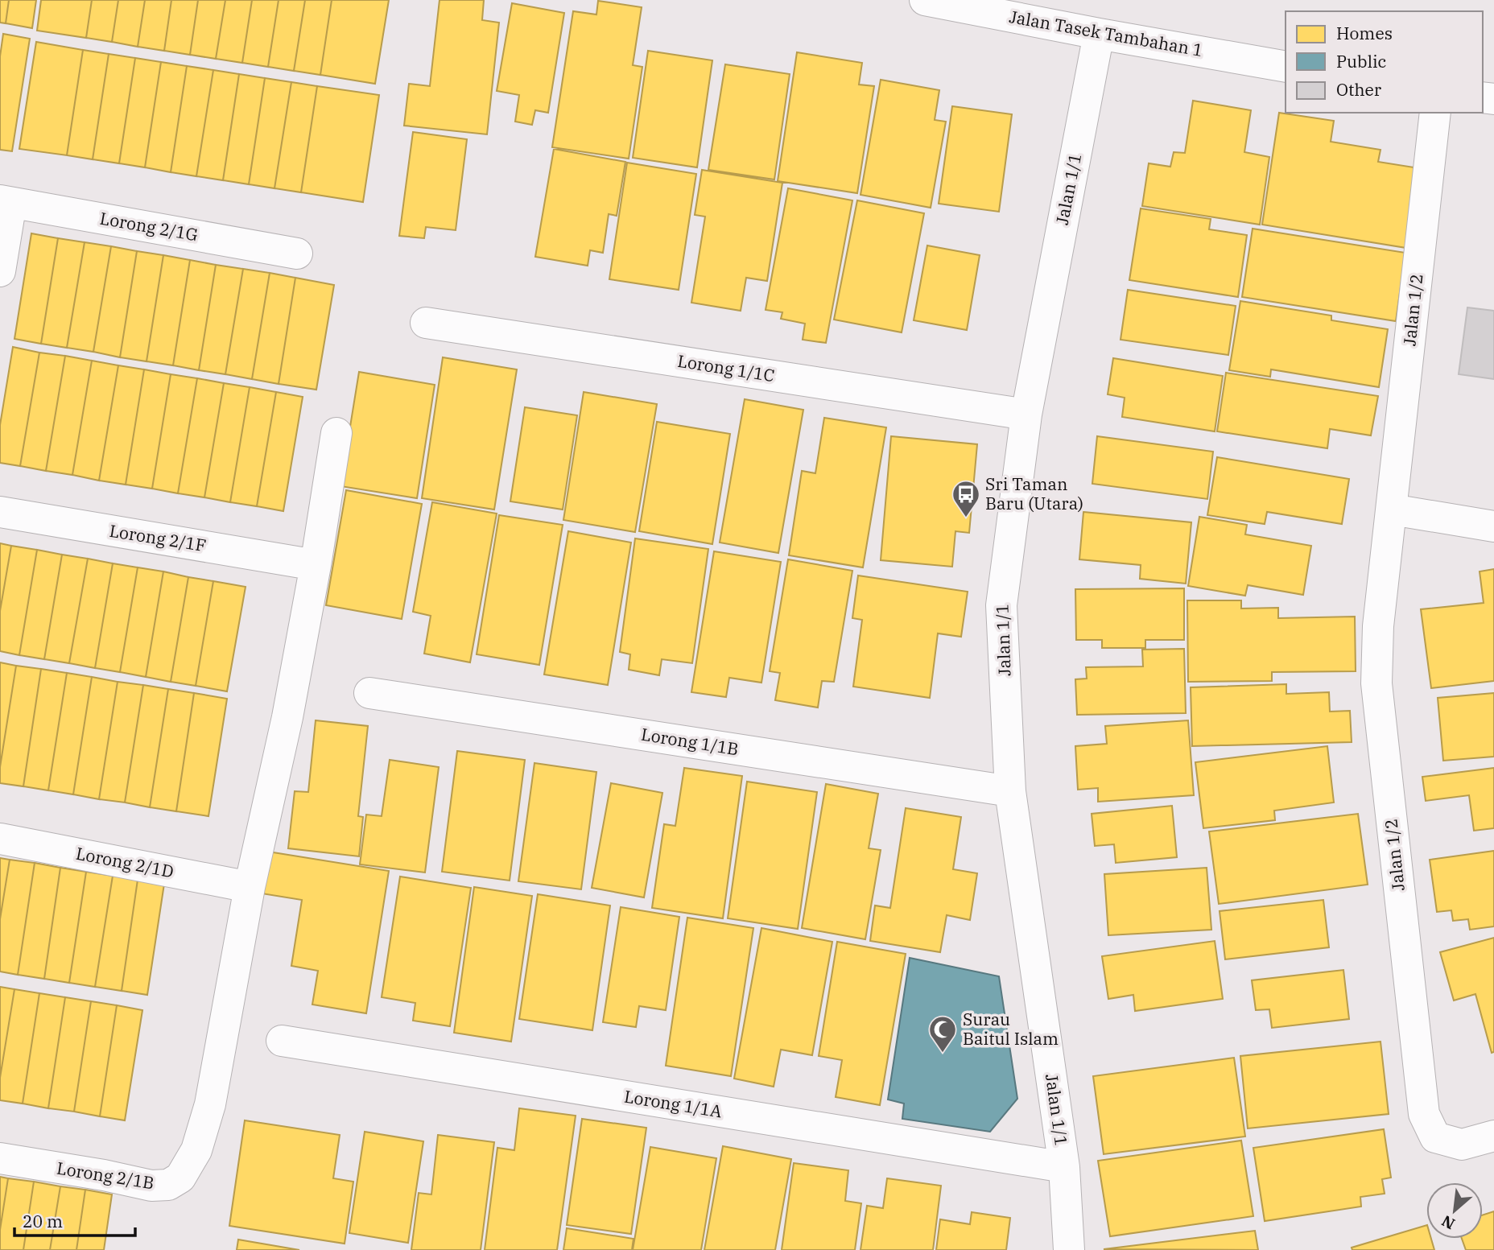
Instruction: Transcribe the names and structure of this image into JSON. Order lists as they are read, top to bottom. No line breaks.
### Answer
{"streets":{"street":["Jalan Tasek Tambahan 1","Jalan 1/1","Lorong 2/1G","Jalan 1/2","Lorong 1/1C","Lorong 2/1F","Lorong 1/1B","Lorong 2/1D","Lorong 1/1A","Lorong 2/1B"]},"crossings":[["Jalan Tasek Tambahan 1","Jalan 1/1"],["Jalan 1/1","Lorong 1/1C"],["Jalan 1/1","Lorong 1/1B"],["Jalan 1/1","Lorong 1/1A"],["Lorong 2/1F","Lorong 2/1B"],["Lorong 2/1D","Lorong 2/1B"]],"places":{"bus stop":["Sri Taman Baru (Utara)"],"mosque":["Surau Baitul Islam"]},"legend":["Homes","Public","Other"],"scale_bar":"20 m","north":"bottom left"}
